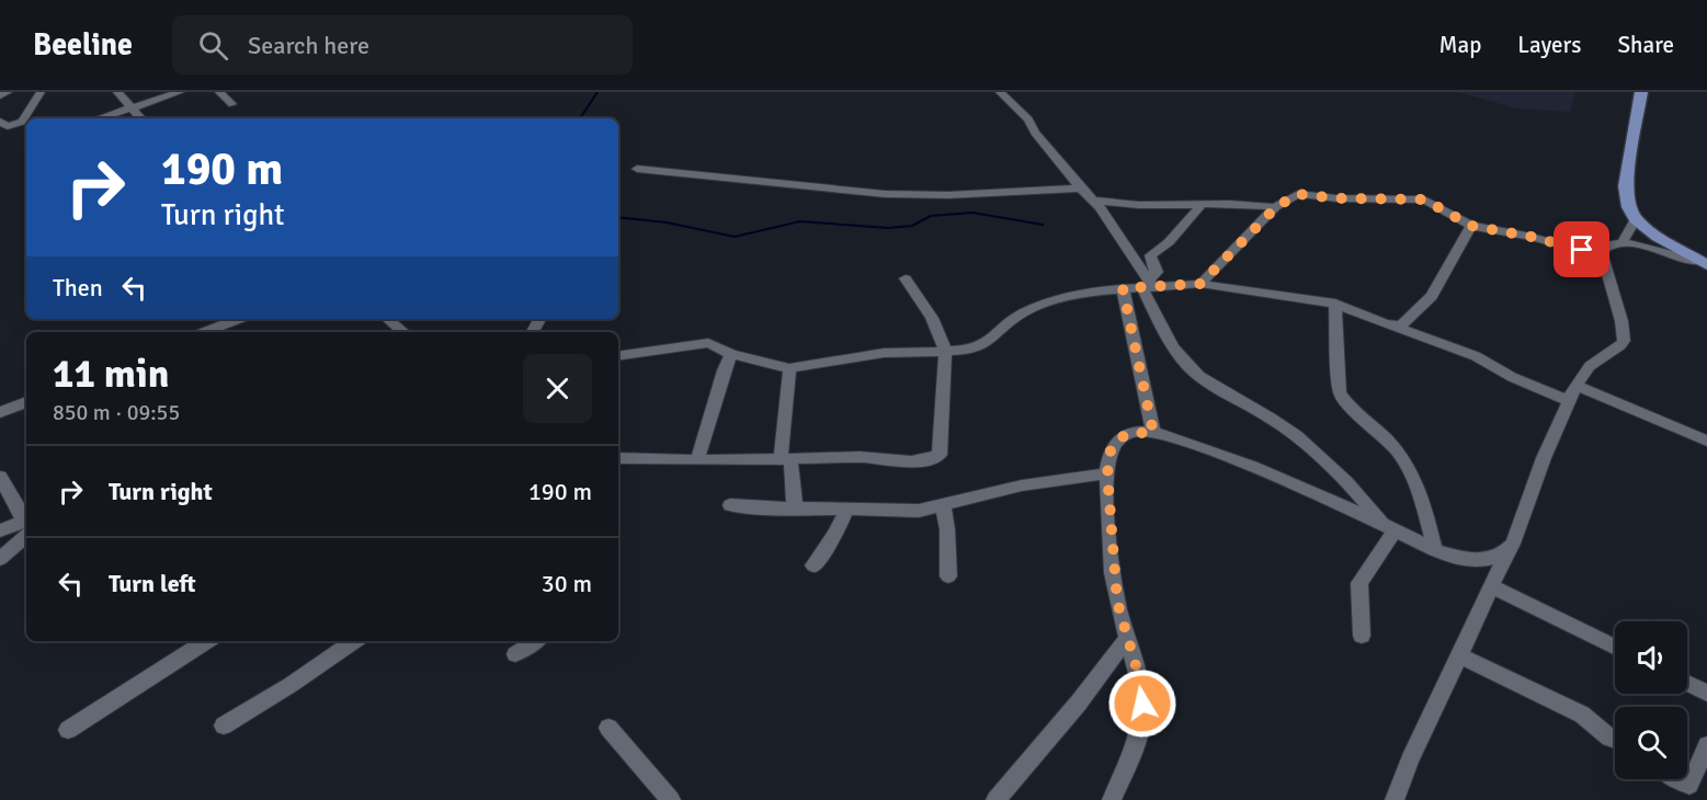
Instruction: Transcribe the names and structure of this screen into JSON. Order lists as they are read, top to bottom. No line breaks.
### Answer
{"page":{"header":"Beeline","search":"Search here","nav":["Map","Layers","Share"],"turn":["190 m","Turn right"],"then":"Then","heading":["11 min","850 m · 09:55"],"list":[{"name":"Turn right","value":"190 m"},{"name":"Turn left","value":"30 m"}]}}
